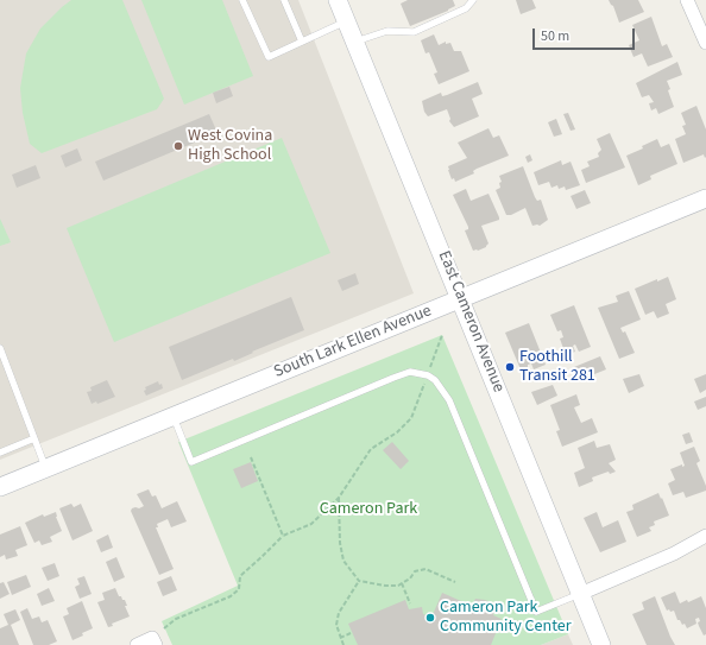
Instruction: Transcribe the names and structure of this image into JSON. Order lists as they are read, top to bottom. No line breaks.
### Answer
{"streets":{"street":["East Cameron Avenue","South Lark Ellen Avenue"]},"crossings":[["East Cameron Avenue","South Lark Ellen Avenue"]],"parks":["Cameron Park"],"places":["West Covina High School","Foothill Transit 281","Cameron Park Community Center"],"scale_bar":"50 m"}
